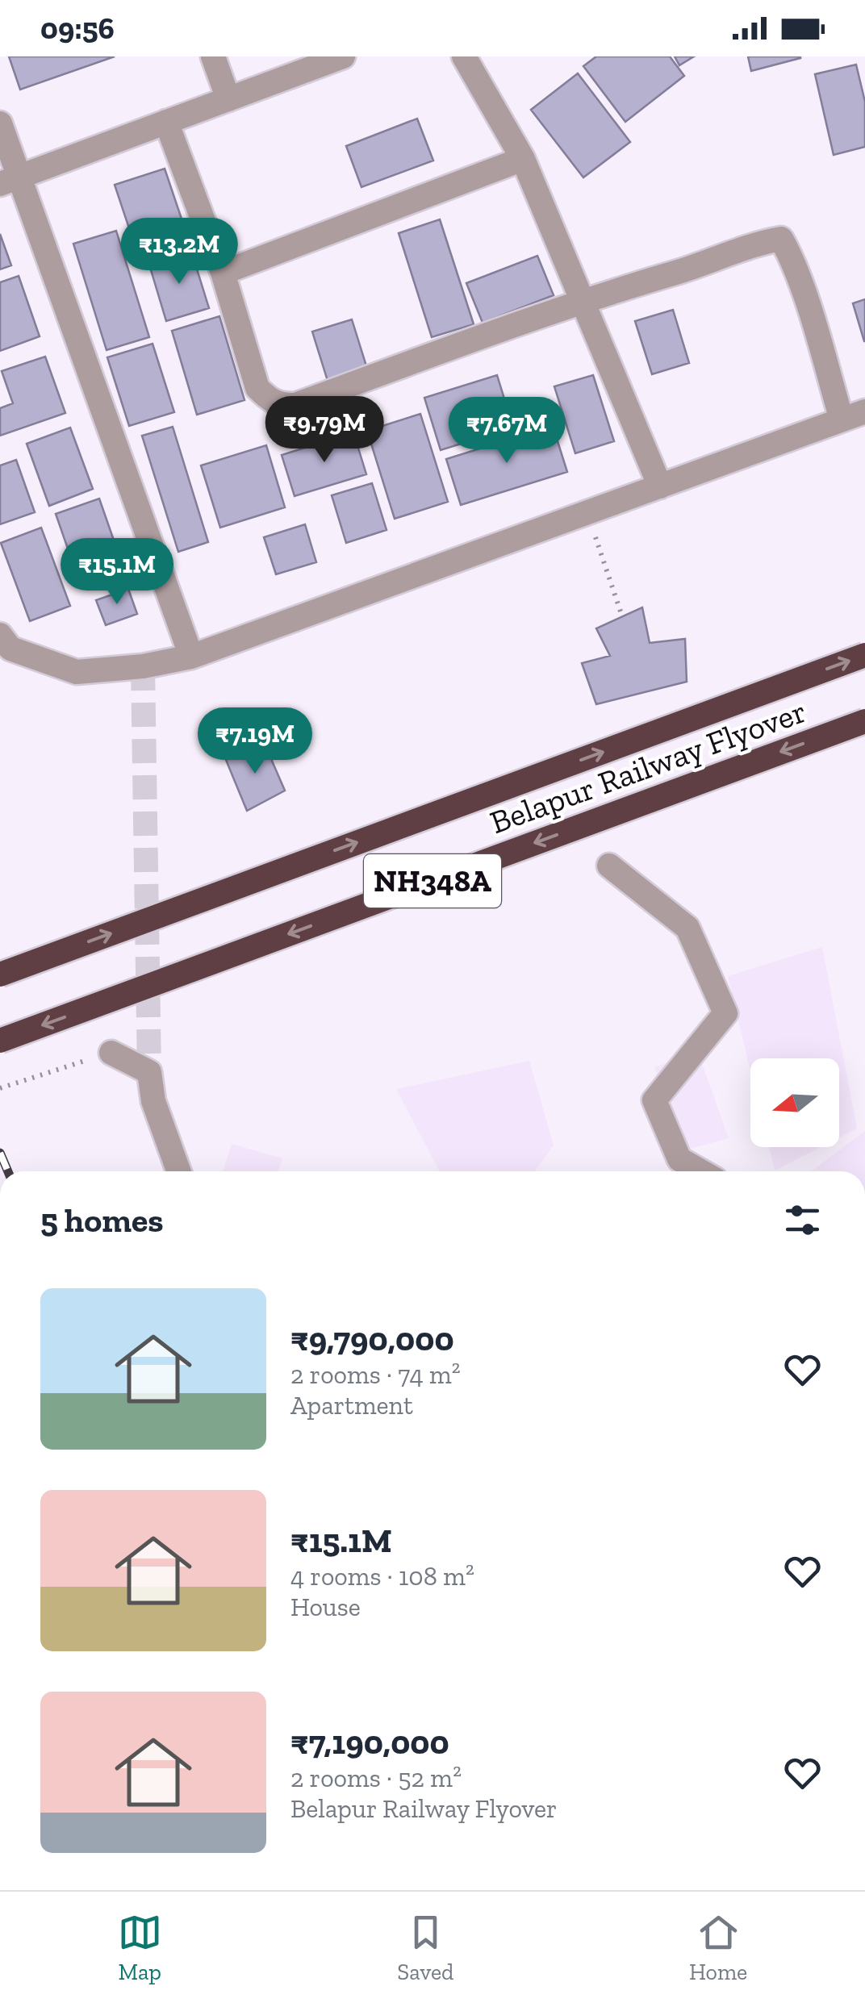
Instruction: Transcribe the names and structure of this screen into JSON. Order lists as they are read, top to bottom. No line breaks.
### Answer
{"streets":{"highway":["Belapur Railway Flyover","NH348A"]},"north":"left","page":{"status":"09:56","price":["₹13.2M","₹9.79M","₹7.67M","₹15.1M","₹7.19M"],"heading":"5 homes","list":[{"name":"₹9,790,000","note":"2 rooms · 74 m² · Apartment"},{"name":"₹15.1M","note":"4 rooms · 108 m² · House"},{"name":"₹7,190,000","note":"2 rooms · 52 m² · Belapur Railway Flyover"}],"tabs":["Map","Saved","Home"]}}
